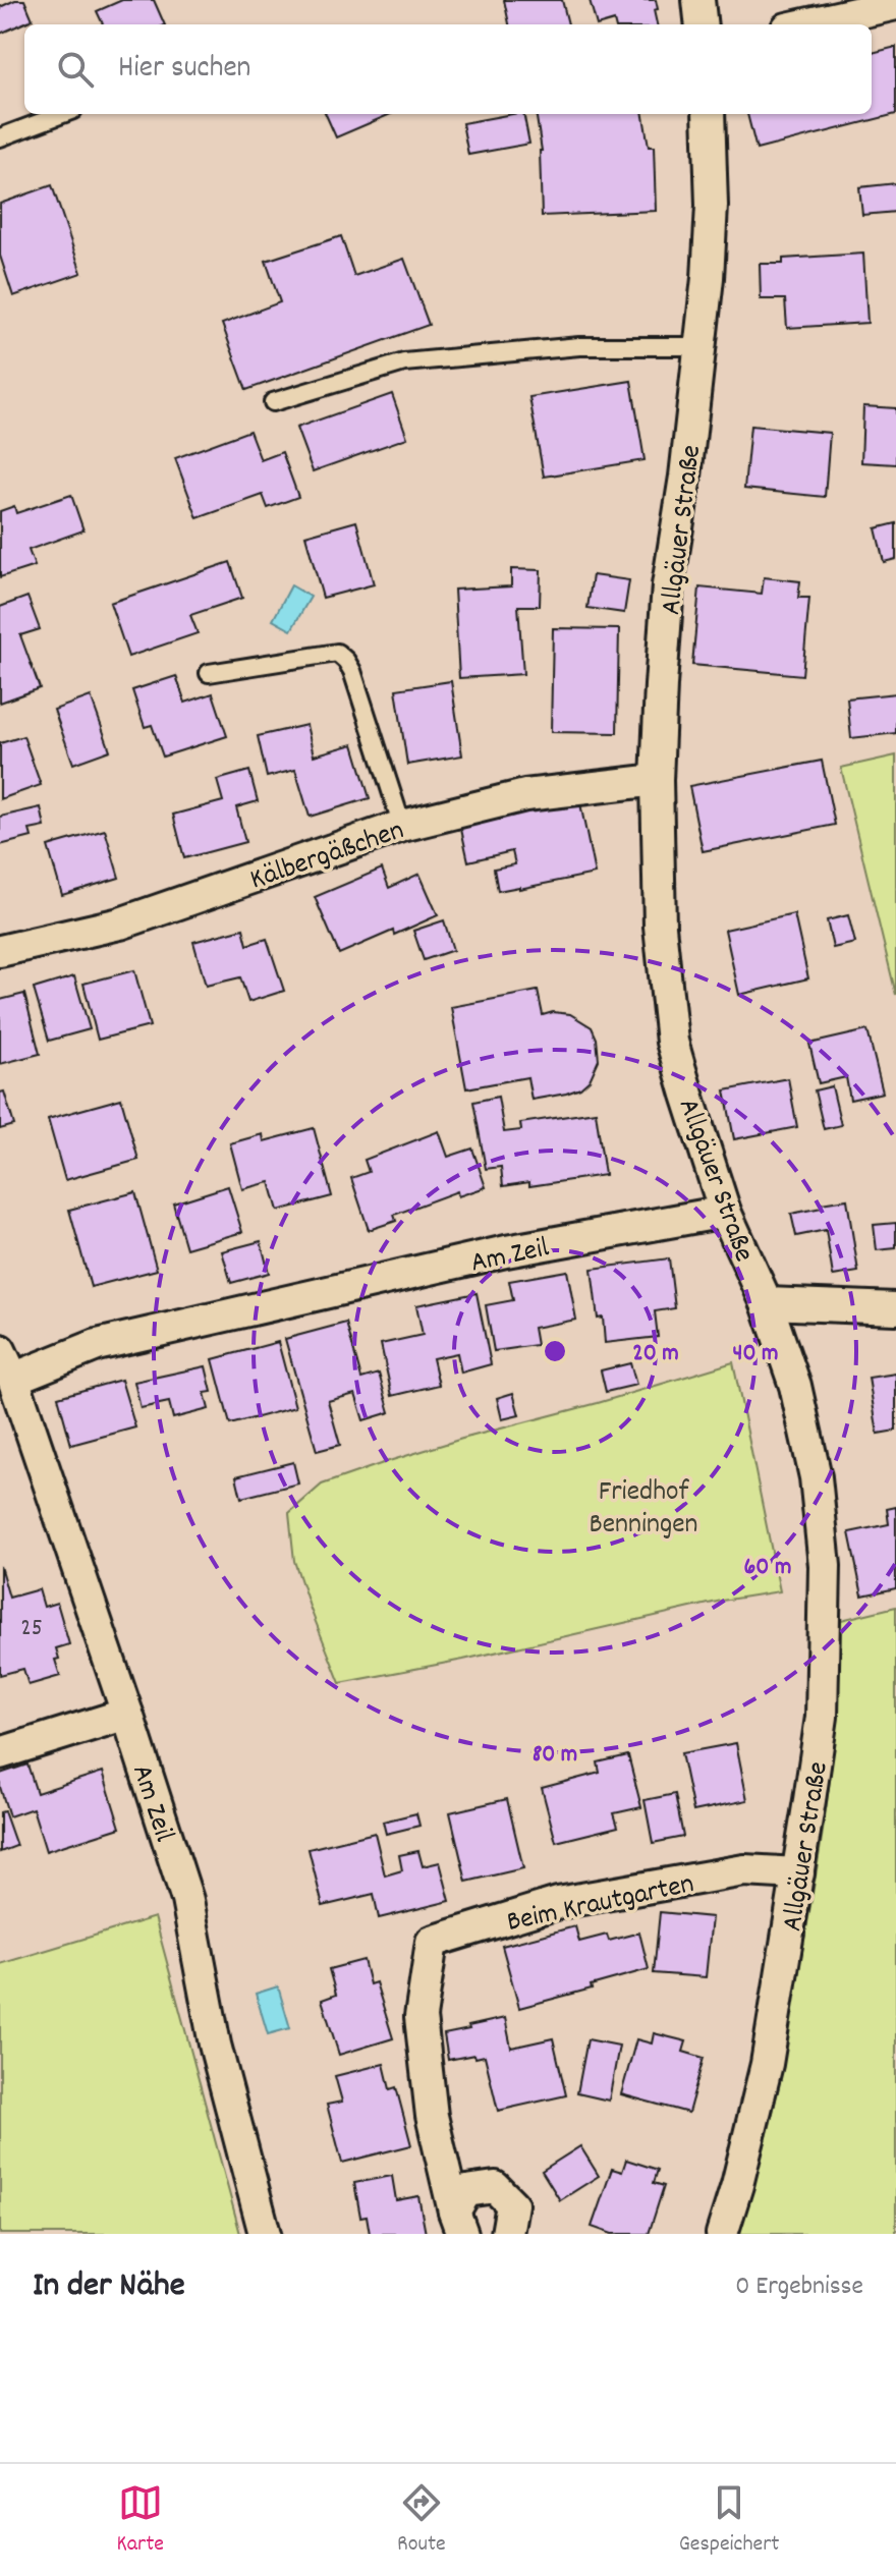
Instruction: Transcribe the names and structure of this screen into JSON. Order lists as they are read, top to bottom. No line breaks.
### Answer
{"streets":{"street":["Allgäuer Straße","Kälbergäßchen","Am Zeil","Beim Krautgarten"]},"crossings":[["Allgäuer Straße","Kälbergäßchen"],["Allgäuer Straße","Am Zeil"],["Allgäuer Straße","Beim Krautgarten"]],"parks":["Friedhof Benningen"],"house_numbers":["25"],"page":{"search":"Hier suchen","heading":["In der Nähe","0 Ergebnisse"],"nav":["Karte","Route","Gespeichert"]},"rings":["20 m","40 m","60 m","80 m"]}
